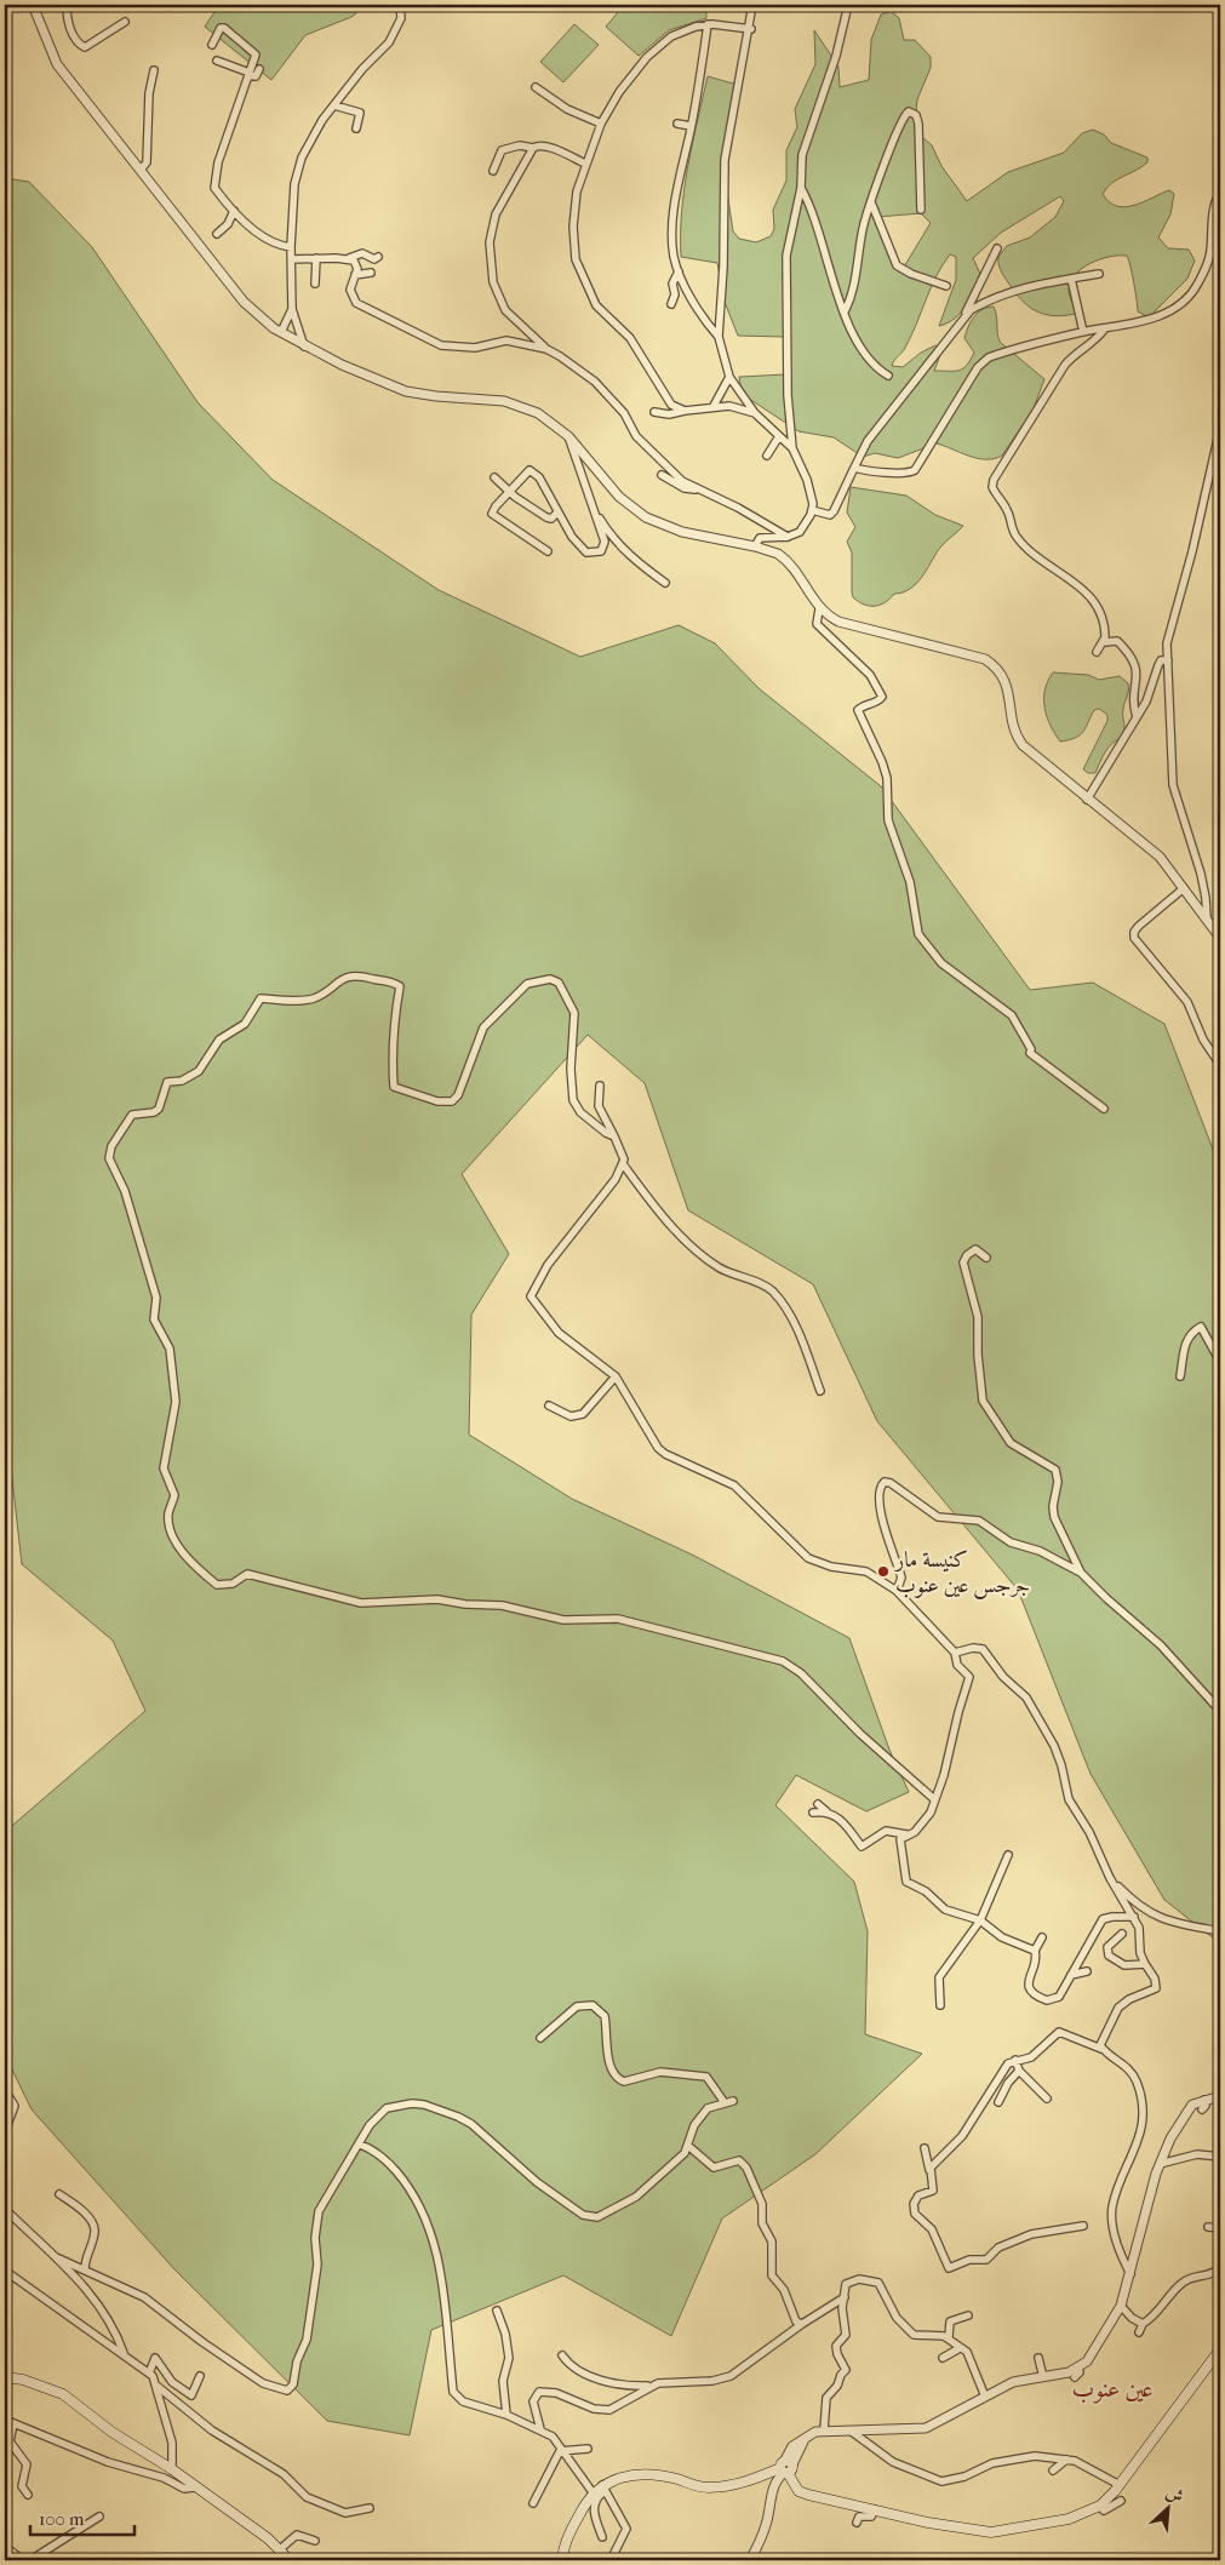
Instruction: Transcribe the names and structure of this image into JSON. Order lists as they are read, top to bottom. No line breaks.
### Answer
{"districts":["عين عنوب"],"places":["كنيسة مار جرجس عين عنوب"],"scale_bar":"100 m","north":"top right"}
